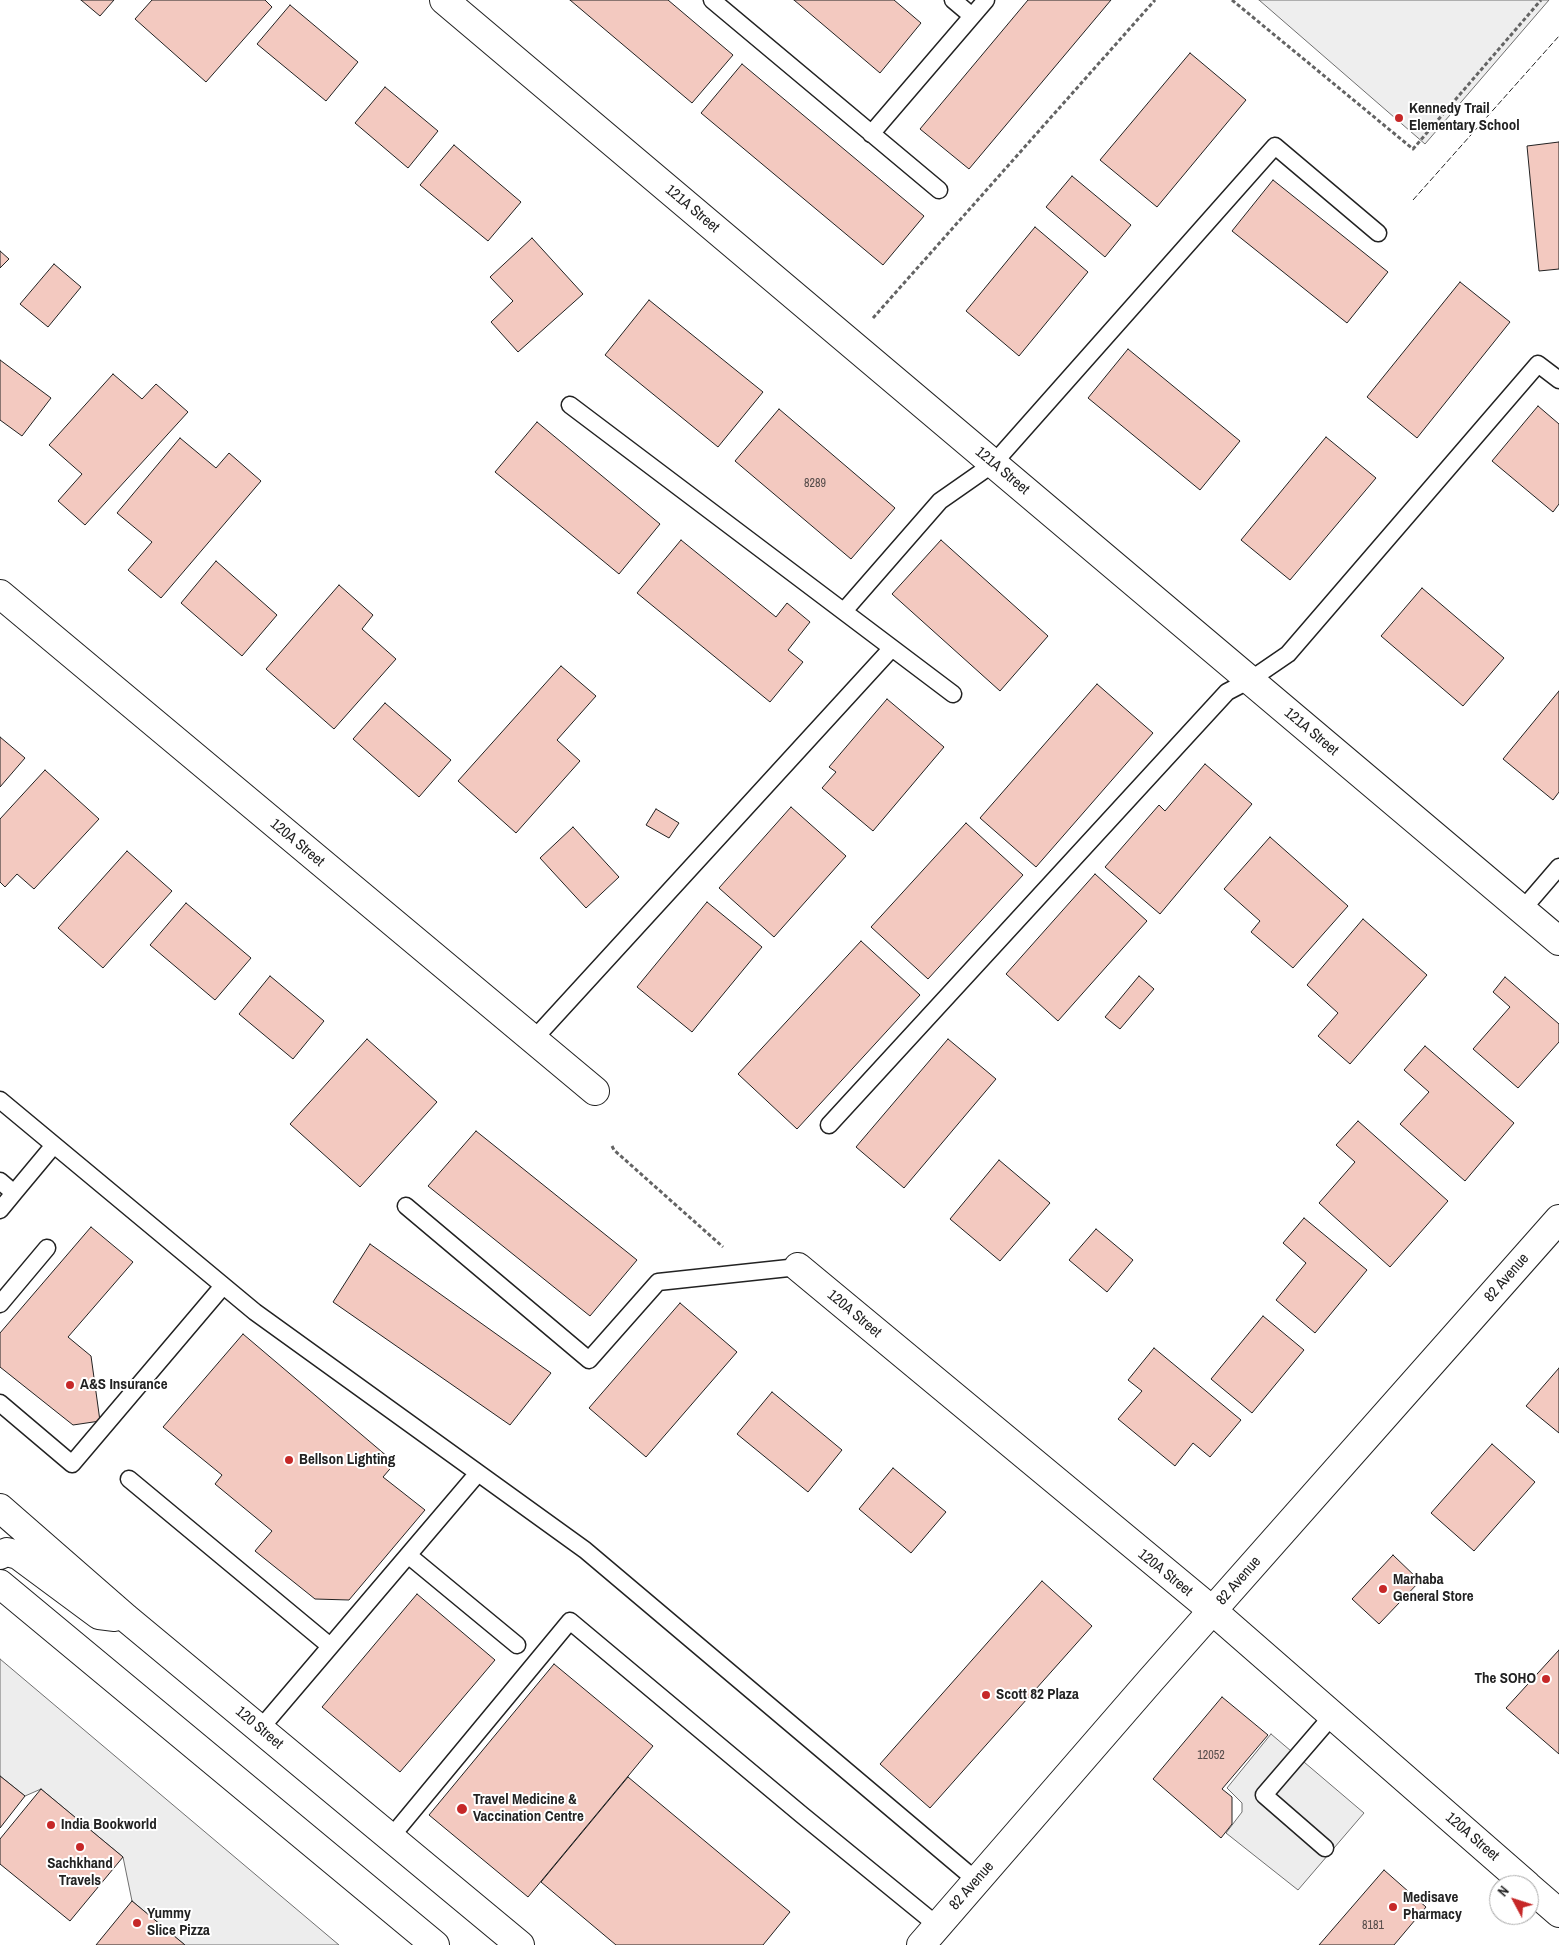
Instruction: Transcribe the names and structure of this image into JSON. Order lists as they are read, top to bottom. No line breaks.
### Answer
{"streets":{"street":["121A Street","120A Street","82 Avenue","120 Street"]},"crossings":[["120A Street","82 Avenue"]],"places":["Kennedy Trail Elementary School","A&S Insurance","Bellson Lighting","Marhaba General Store","The SOHO","Scott 82 Plaza","Travel Medicine & Vaccination Centre","India Bookworld","Sachkhand Travels","Medisave Pharmacy","Yummy Slice Pizza"],"house_numbers":["8289","12052","8181"],"north":"top left"}
